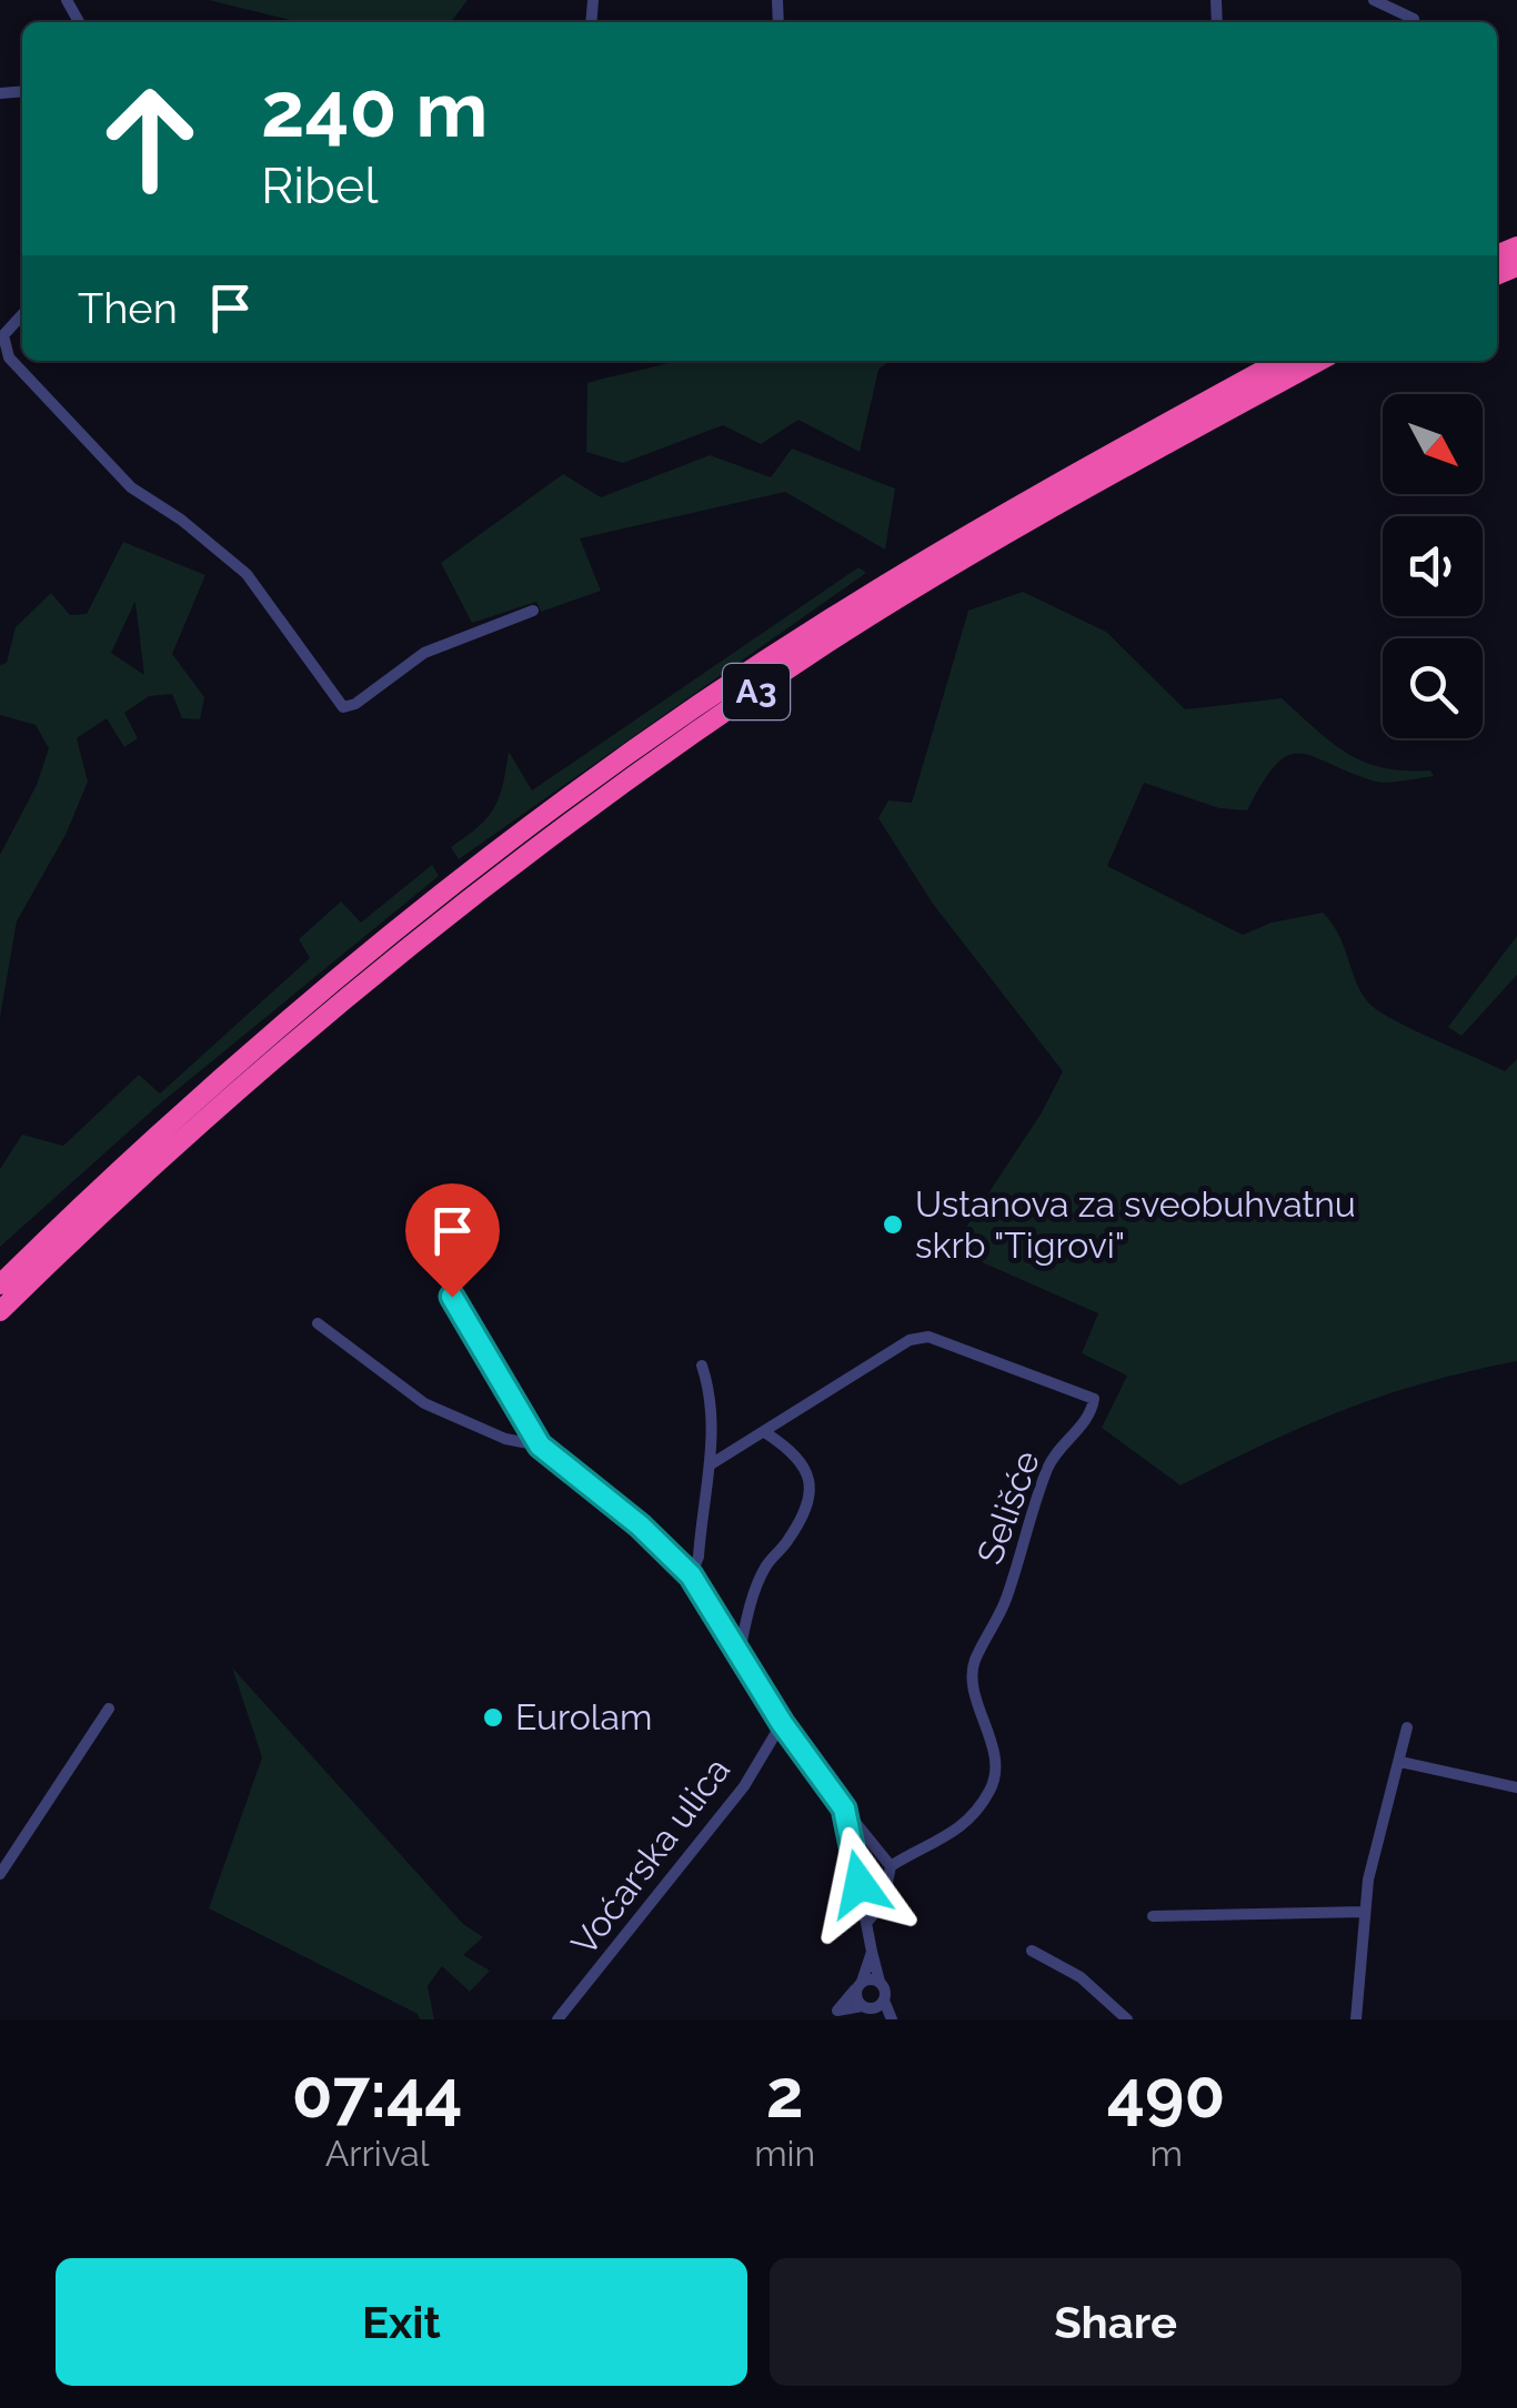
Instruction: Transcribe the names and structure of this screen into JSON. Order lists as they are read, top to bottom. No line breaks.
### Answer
{"streets":{"highway":["A3"],"street":["Selišće","Voćarska ulica"]},"places":["Ustanova za sveobuhvatnu skrb \"Tigrovi\"","Eurolam"],"north":"bottom right","page":{"turn":["240 m","Ribel"],"then":"Then","eta":["07:44","Arrival","2","min","490","m"],"buttons":["Exit","Share"]}}
